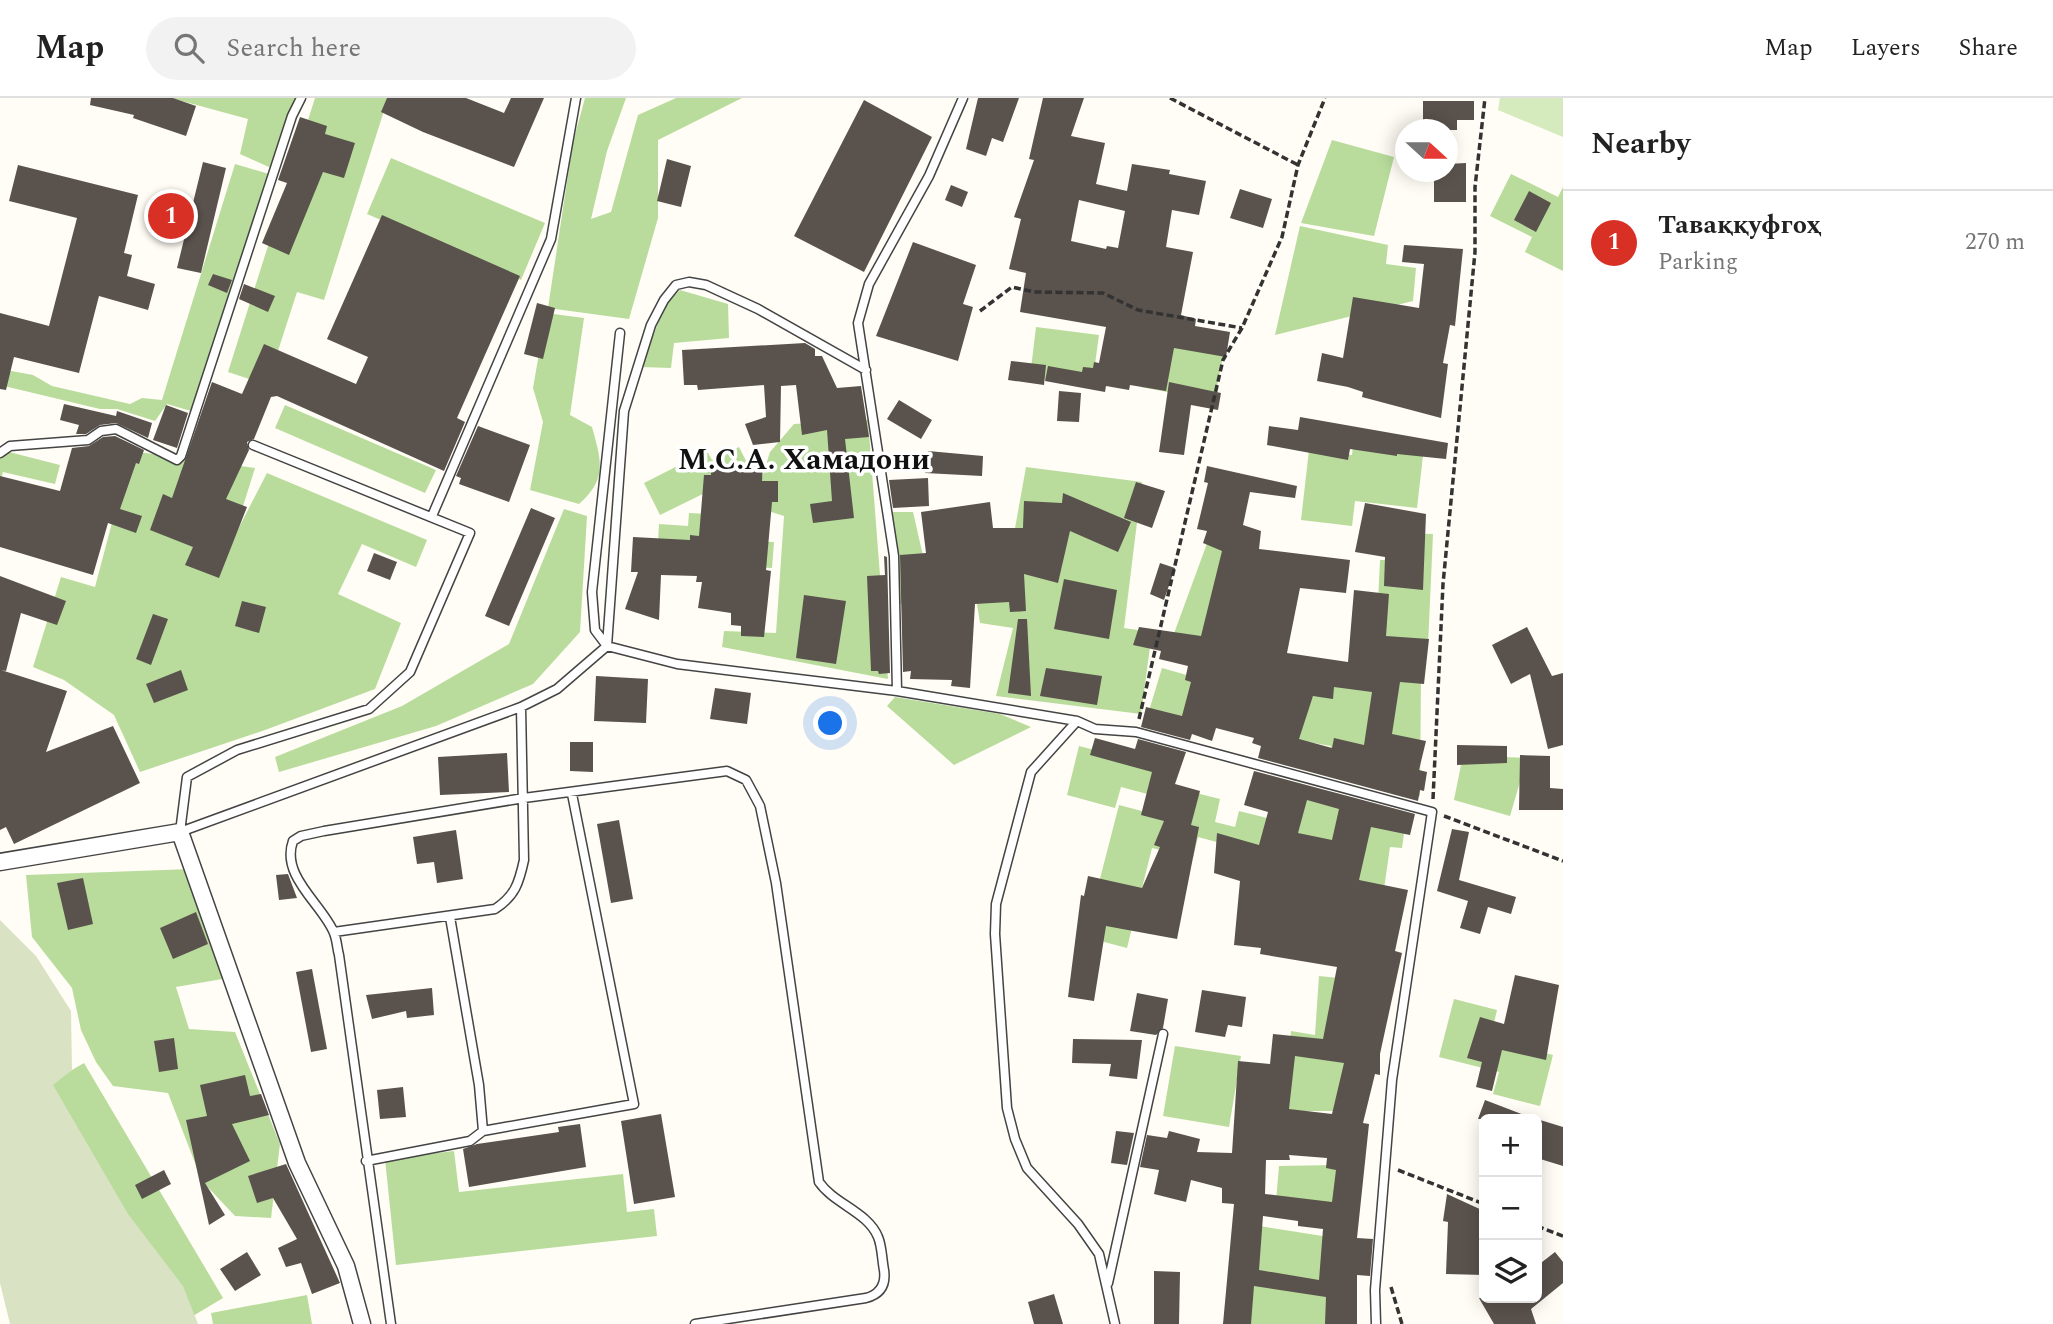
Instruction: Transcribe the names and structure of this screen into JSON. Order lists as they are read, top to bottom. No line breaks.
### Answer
{"districts":["М.С.А. Хамадони"],"north":"right","page":{"header":"Map","search":"Search here","nav":["Map","Layers","Share"],"heading":"Nearby","pins":"1","list":[{"mark":"1","name":"Таваққуфгоҳ","note":"Parking","value":"270 m"}],"map_buttons":["+","−"]}}
